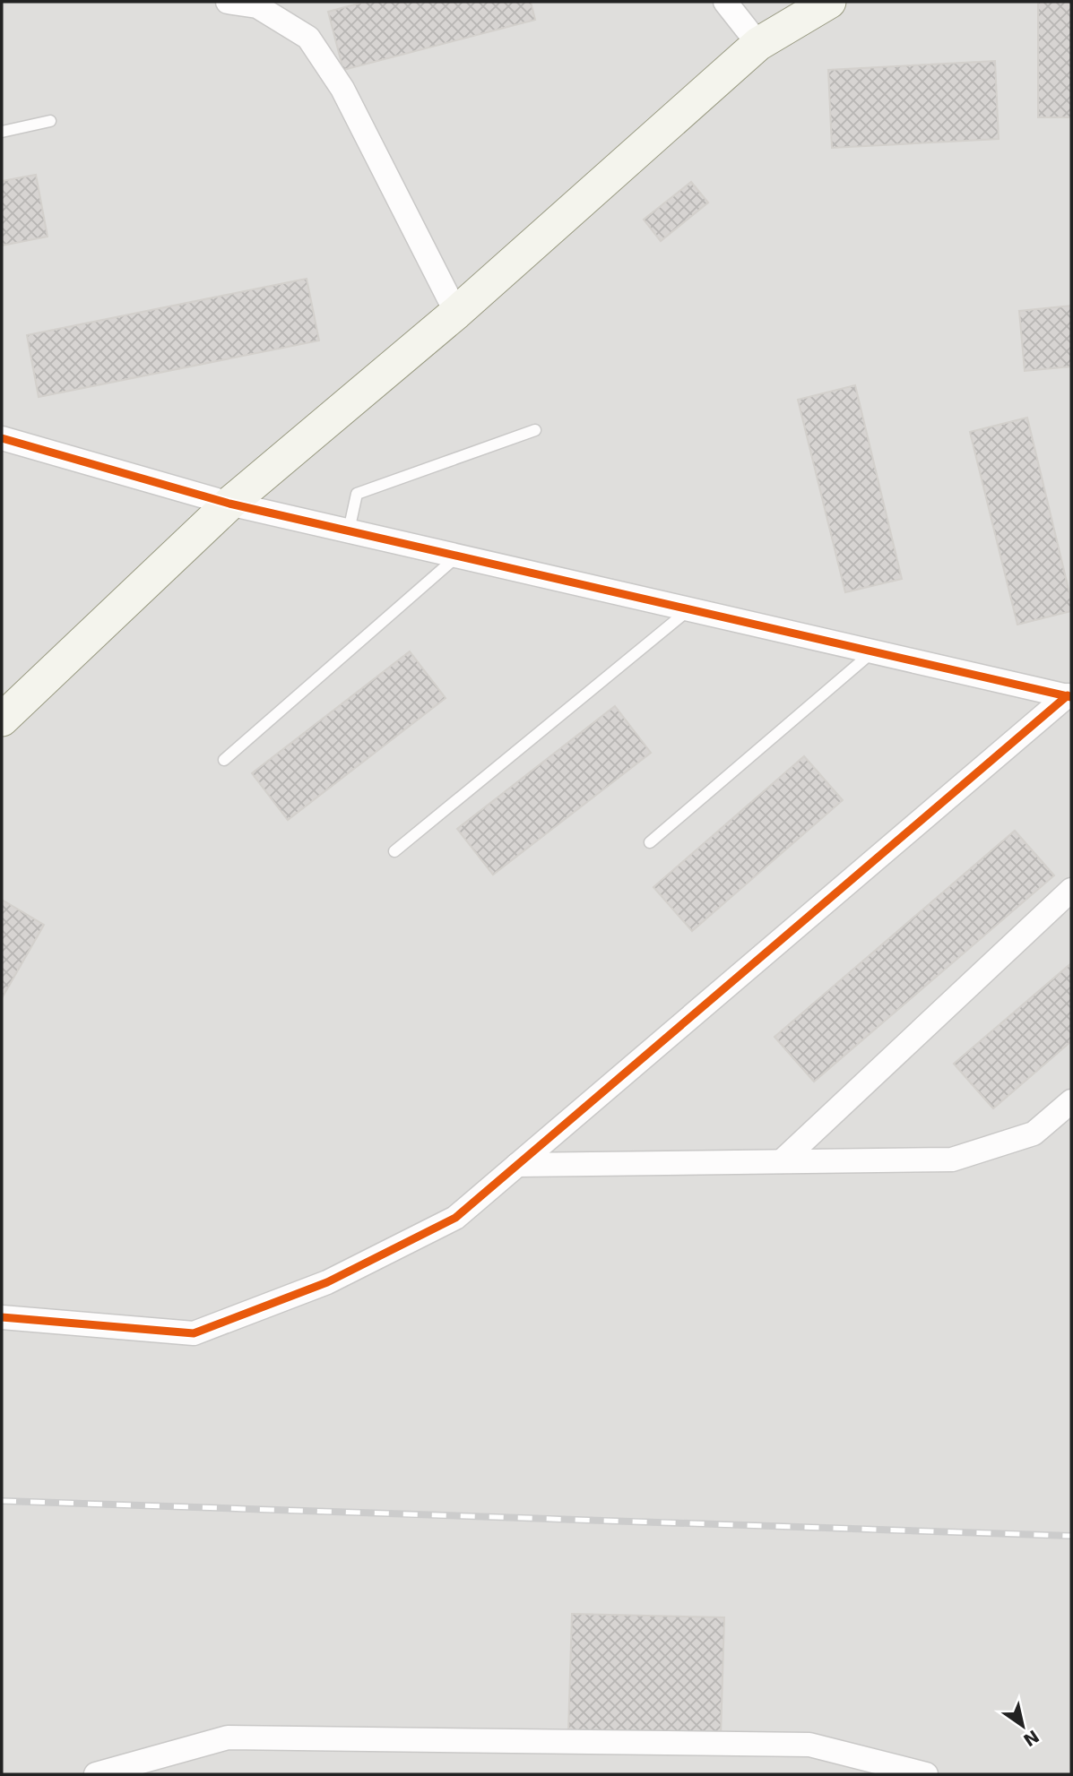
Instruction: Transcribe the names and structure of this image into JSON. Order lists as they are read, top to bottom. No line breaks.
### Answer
{"north":"bottom right"}
